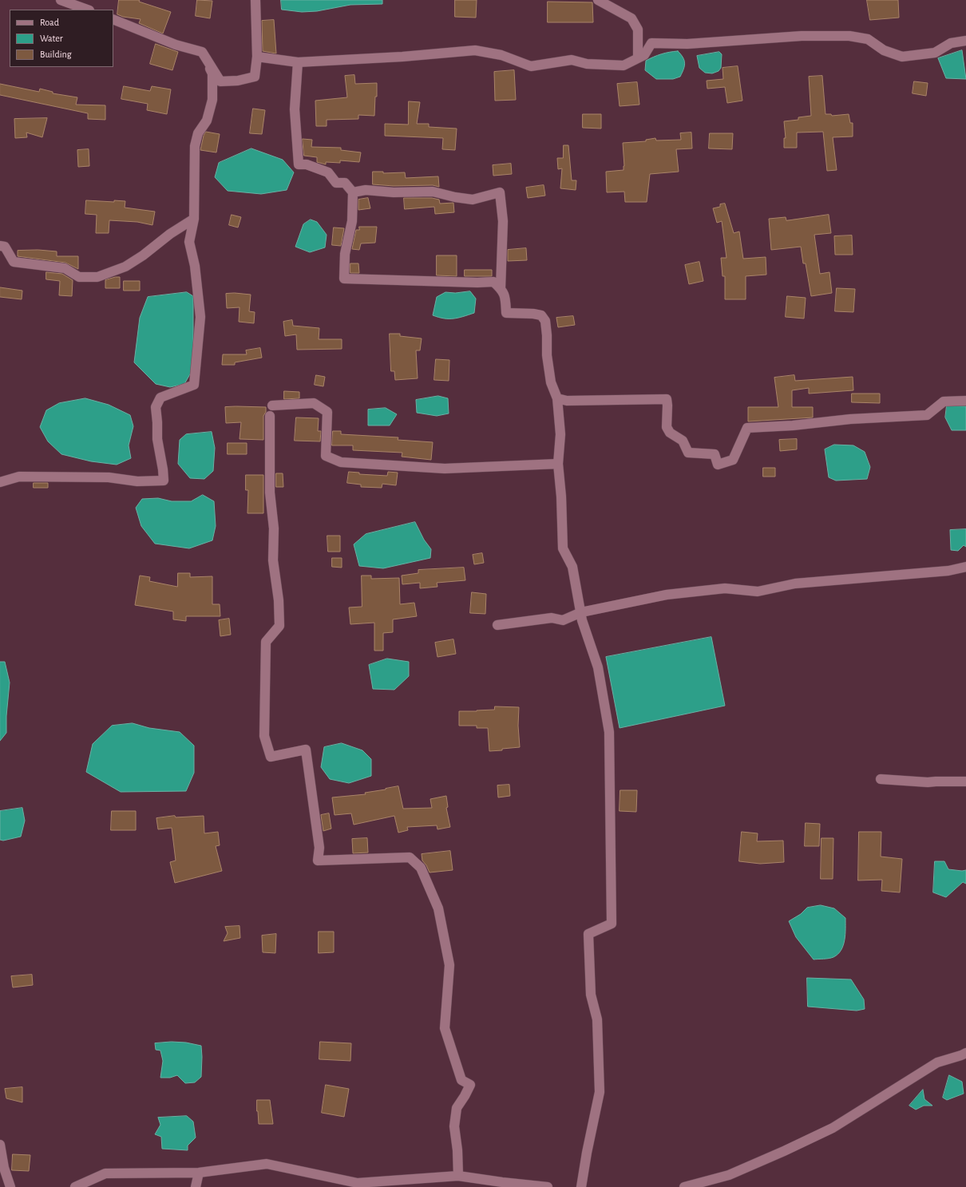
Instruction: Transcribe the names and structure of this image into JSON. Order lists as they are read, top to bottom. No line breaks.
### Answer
{"legend":["Road","Water","Building"]}
